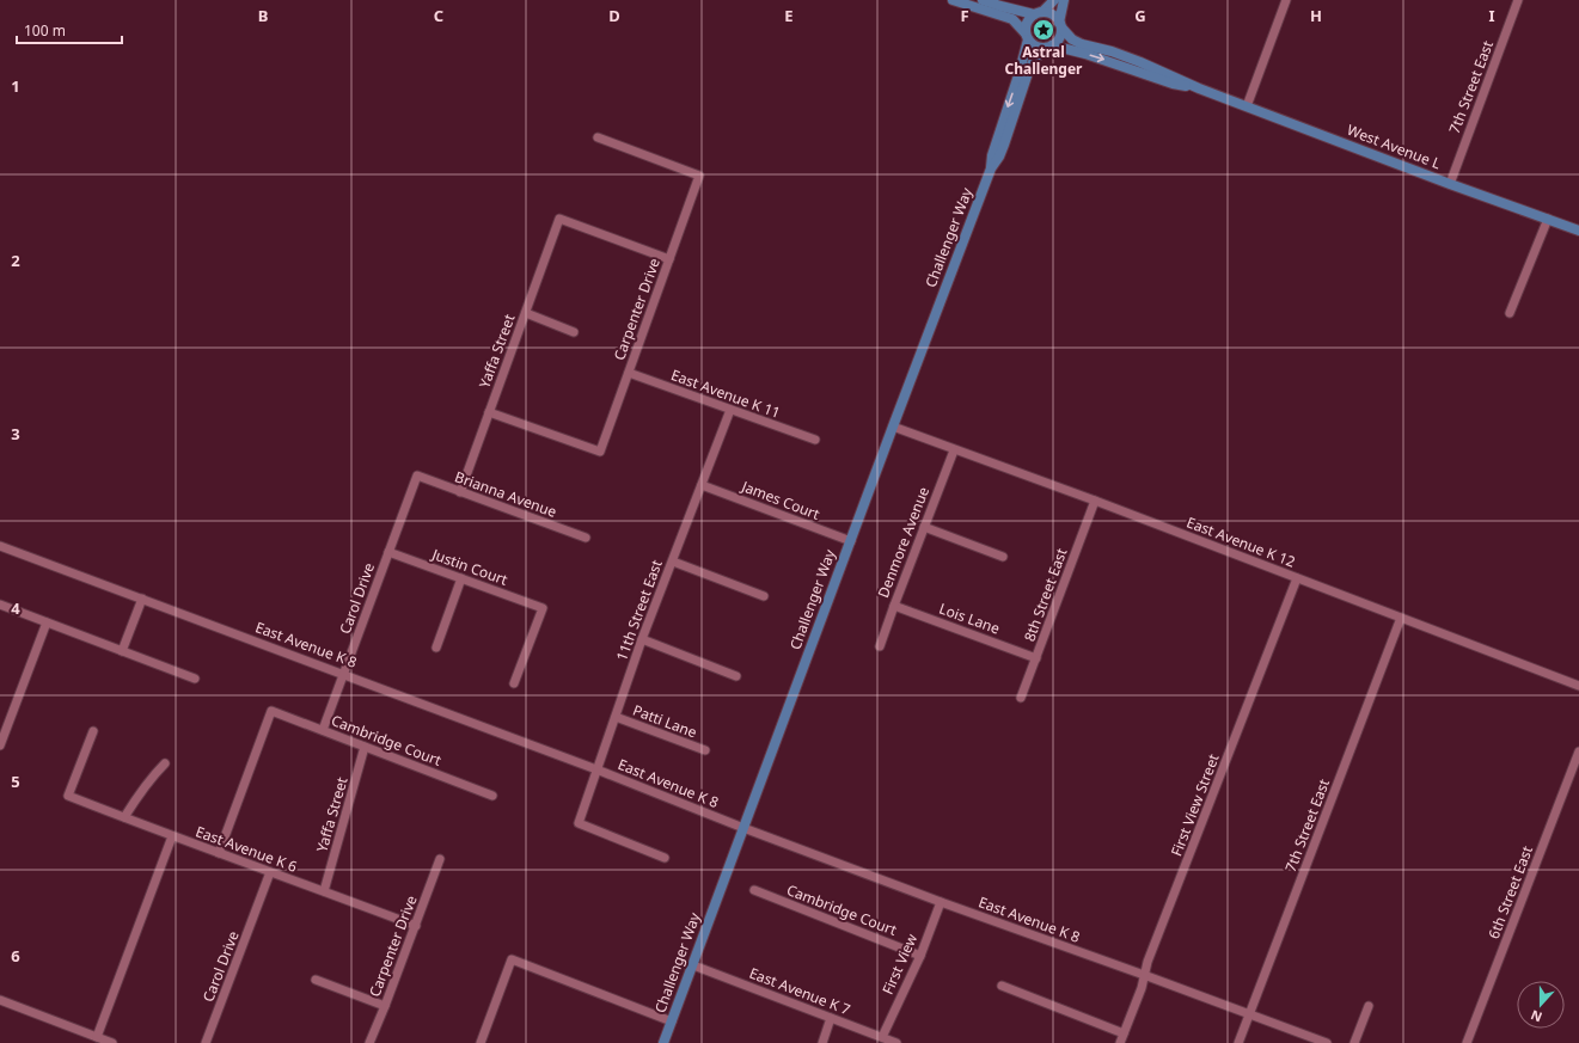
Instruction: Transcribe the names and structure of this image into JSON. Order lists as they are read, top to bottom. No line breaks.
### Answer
{"streets":{"main road":["West Avenue L","Challenger Way"],"street":["7th Street East","Carpenter Drive","Yaffa Street","East Avenue K 11","Brianna Avenue","James Court","Denmore Avenue","East Avenue K 12","Justin Court","8th Street East","Carol Drive","11th Street East","Lois Lane","East Avenue K 8","Patti Lane","Cambridge Court","First View Street","East Avenue K 6","6th Street East","First View","East Avenue K 7"]},"crossings":[["7th Street East","West Avenue L"],["7th Street East","East Avenue K 12"],["7th Street East","East Avenue K 8"],["West Avenue L","Challenger Way"],["Challenger Way","James Court"],["Challenger Way","East Avenue K 12"],["Challenger Way","East Avenue K 8"],["Challenger Way","East Avenue K 7"],["Carpenter Drive","Yaffa Street"],["Carpenter Drive","East Avenue K 11"],["Carpenter Drive","East Avenue K 6"],["Yaffa Street","Brianna Avenue"],["Yaffa Street","Cambridge Court"],["Yaffa Street","East Avenue K 6"],["East Avenue K 11","11th Street East"],["Brianna Avenue","Carol Drive"],["James Court","11th Street East"],["Denmore Avenue","East Avenue K 12"],["Denmore Avenue","Lois Lane"],["East Avenue K 12","8th Street East"],["East Avenue K 12","First View Street"],["Justin Court","Carol Drive"],["8th Street East","Lois Lane"],["Carol Drive","East Avenue K 8"],["Carol Drive","Cambridge Court"],["Carol Drive","East Avenue K 6"],["11th Street East","East Avenue K 8"],["11th Street East","Patti Lane"],["East Avenue K 8","First View Street"],["East Avenue K 8","First View"],["Cambridge Court","East Avenue K 6"],["Cambridge Court","First View"],["First View","East Avenue K 7"]],"places":{"place":["Astral Challenger"]},"scale_bar":"100 m","north":"bottom","grid":{"columns":["B","C","D","E","F","G","H","I"],"rows":["1","2","3","4","5","6"]}}
